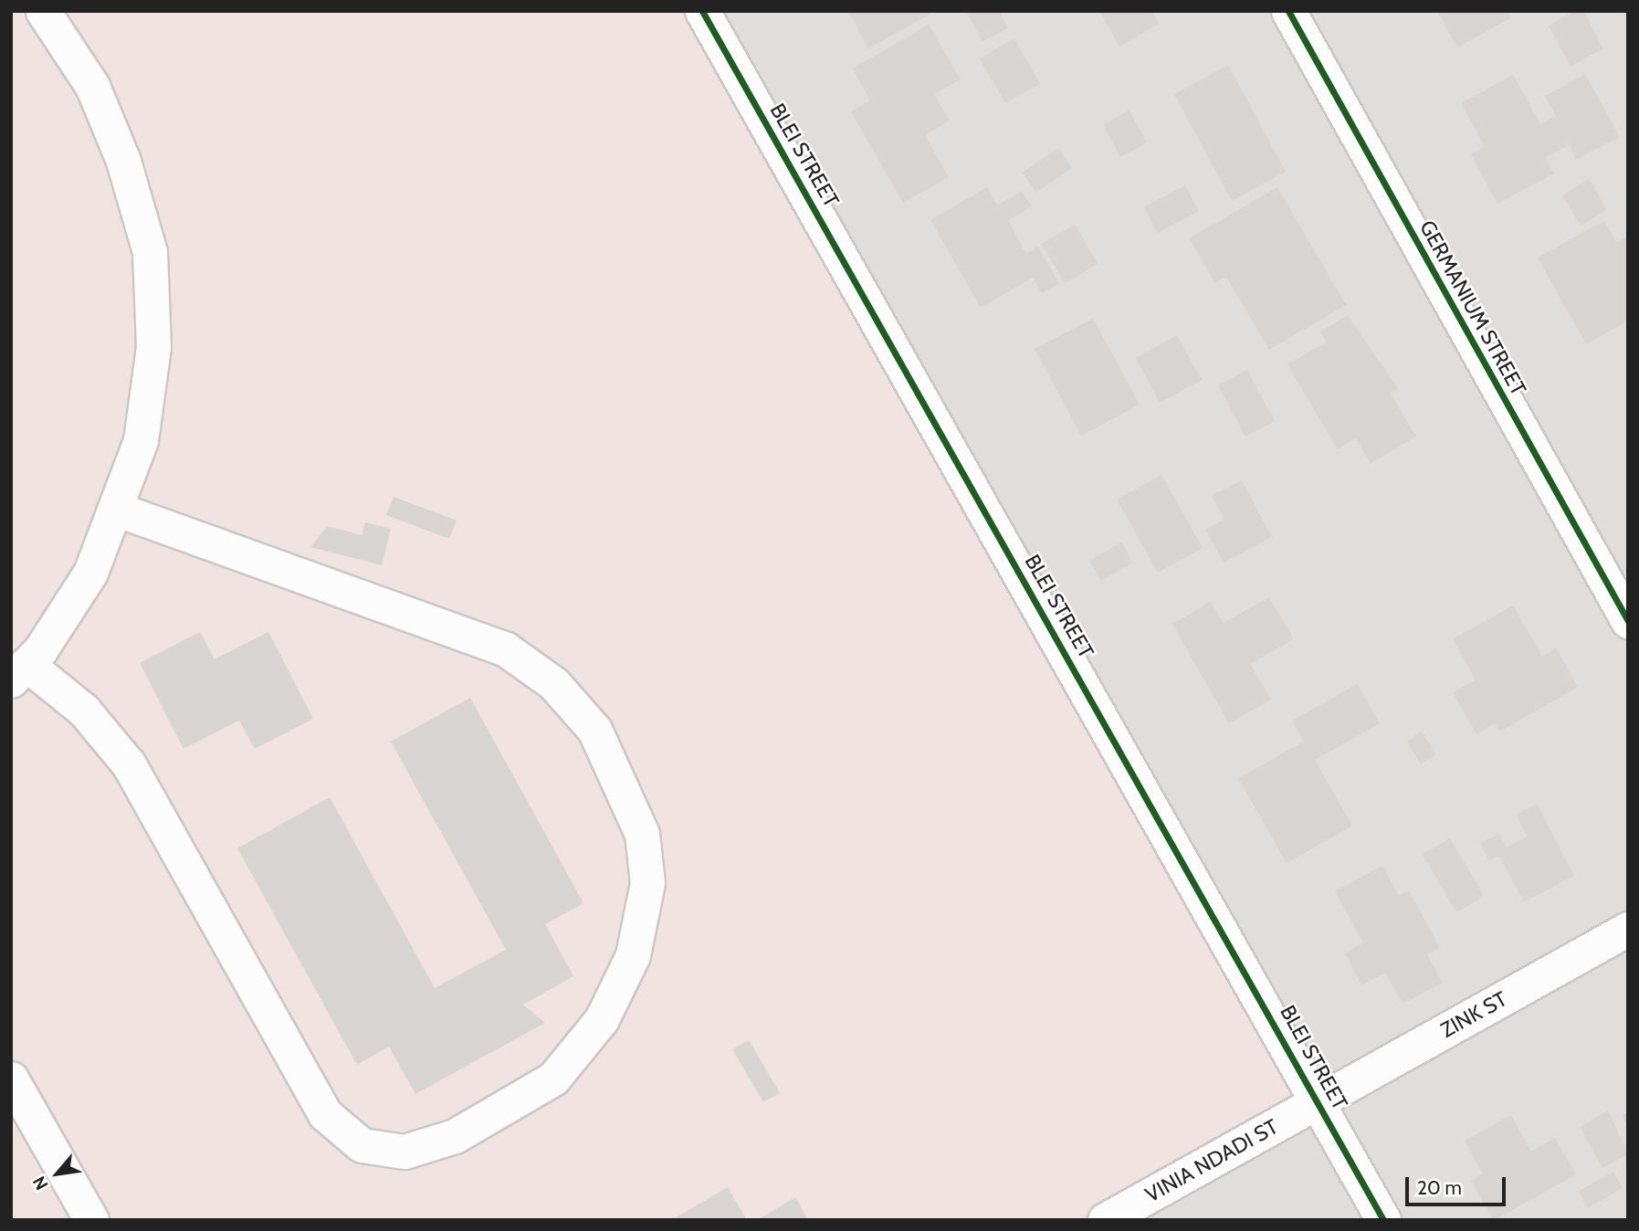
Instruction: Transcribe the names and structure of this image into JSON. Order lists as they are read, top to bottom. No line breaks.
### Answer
{"streets":{"street":["BLEI STREET","GERMANIUM STREET","ZINK ST","VINIA NDADI ST"]},"crossings":[["BLEI STREET","ZINK ST"],["BLEI STREET","VINIA NDADI ST"],["ZINK ST","VINIA NDADI ST"]],"scale_bar":"20 m","north":"bottom left"}
